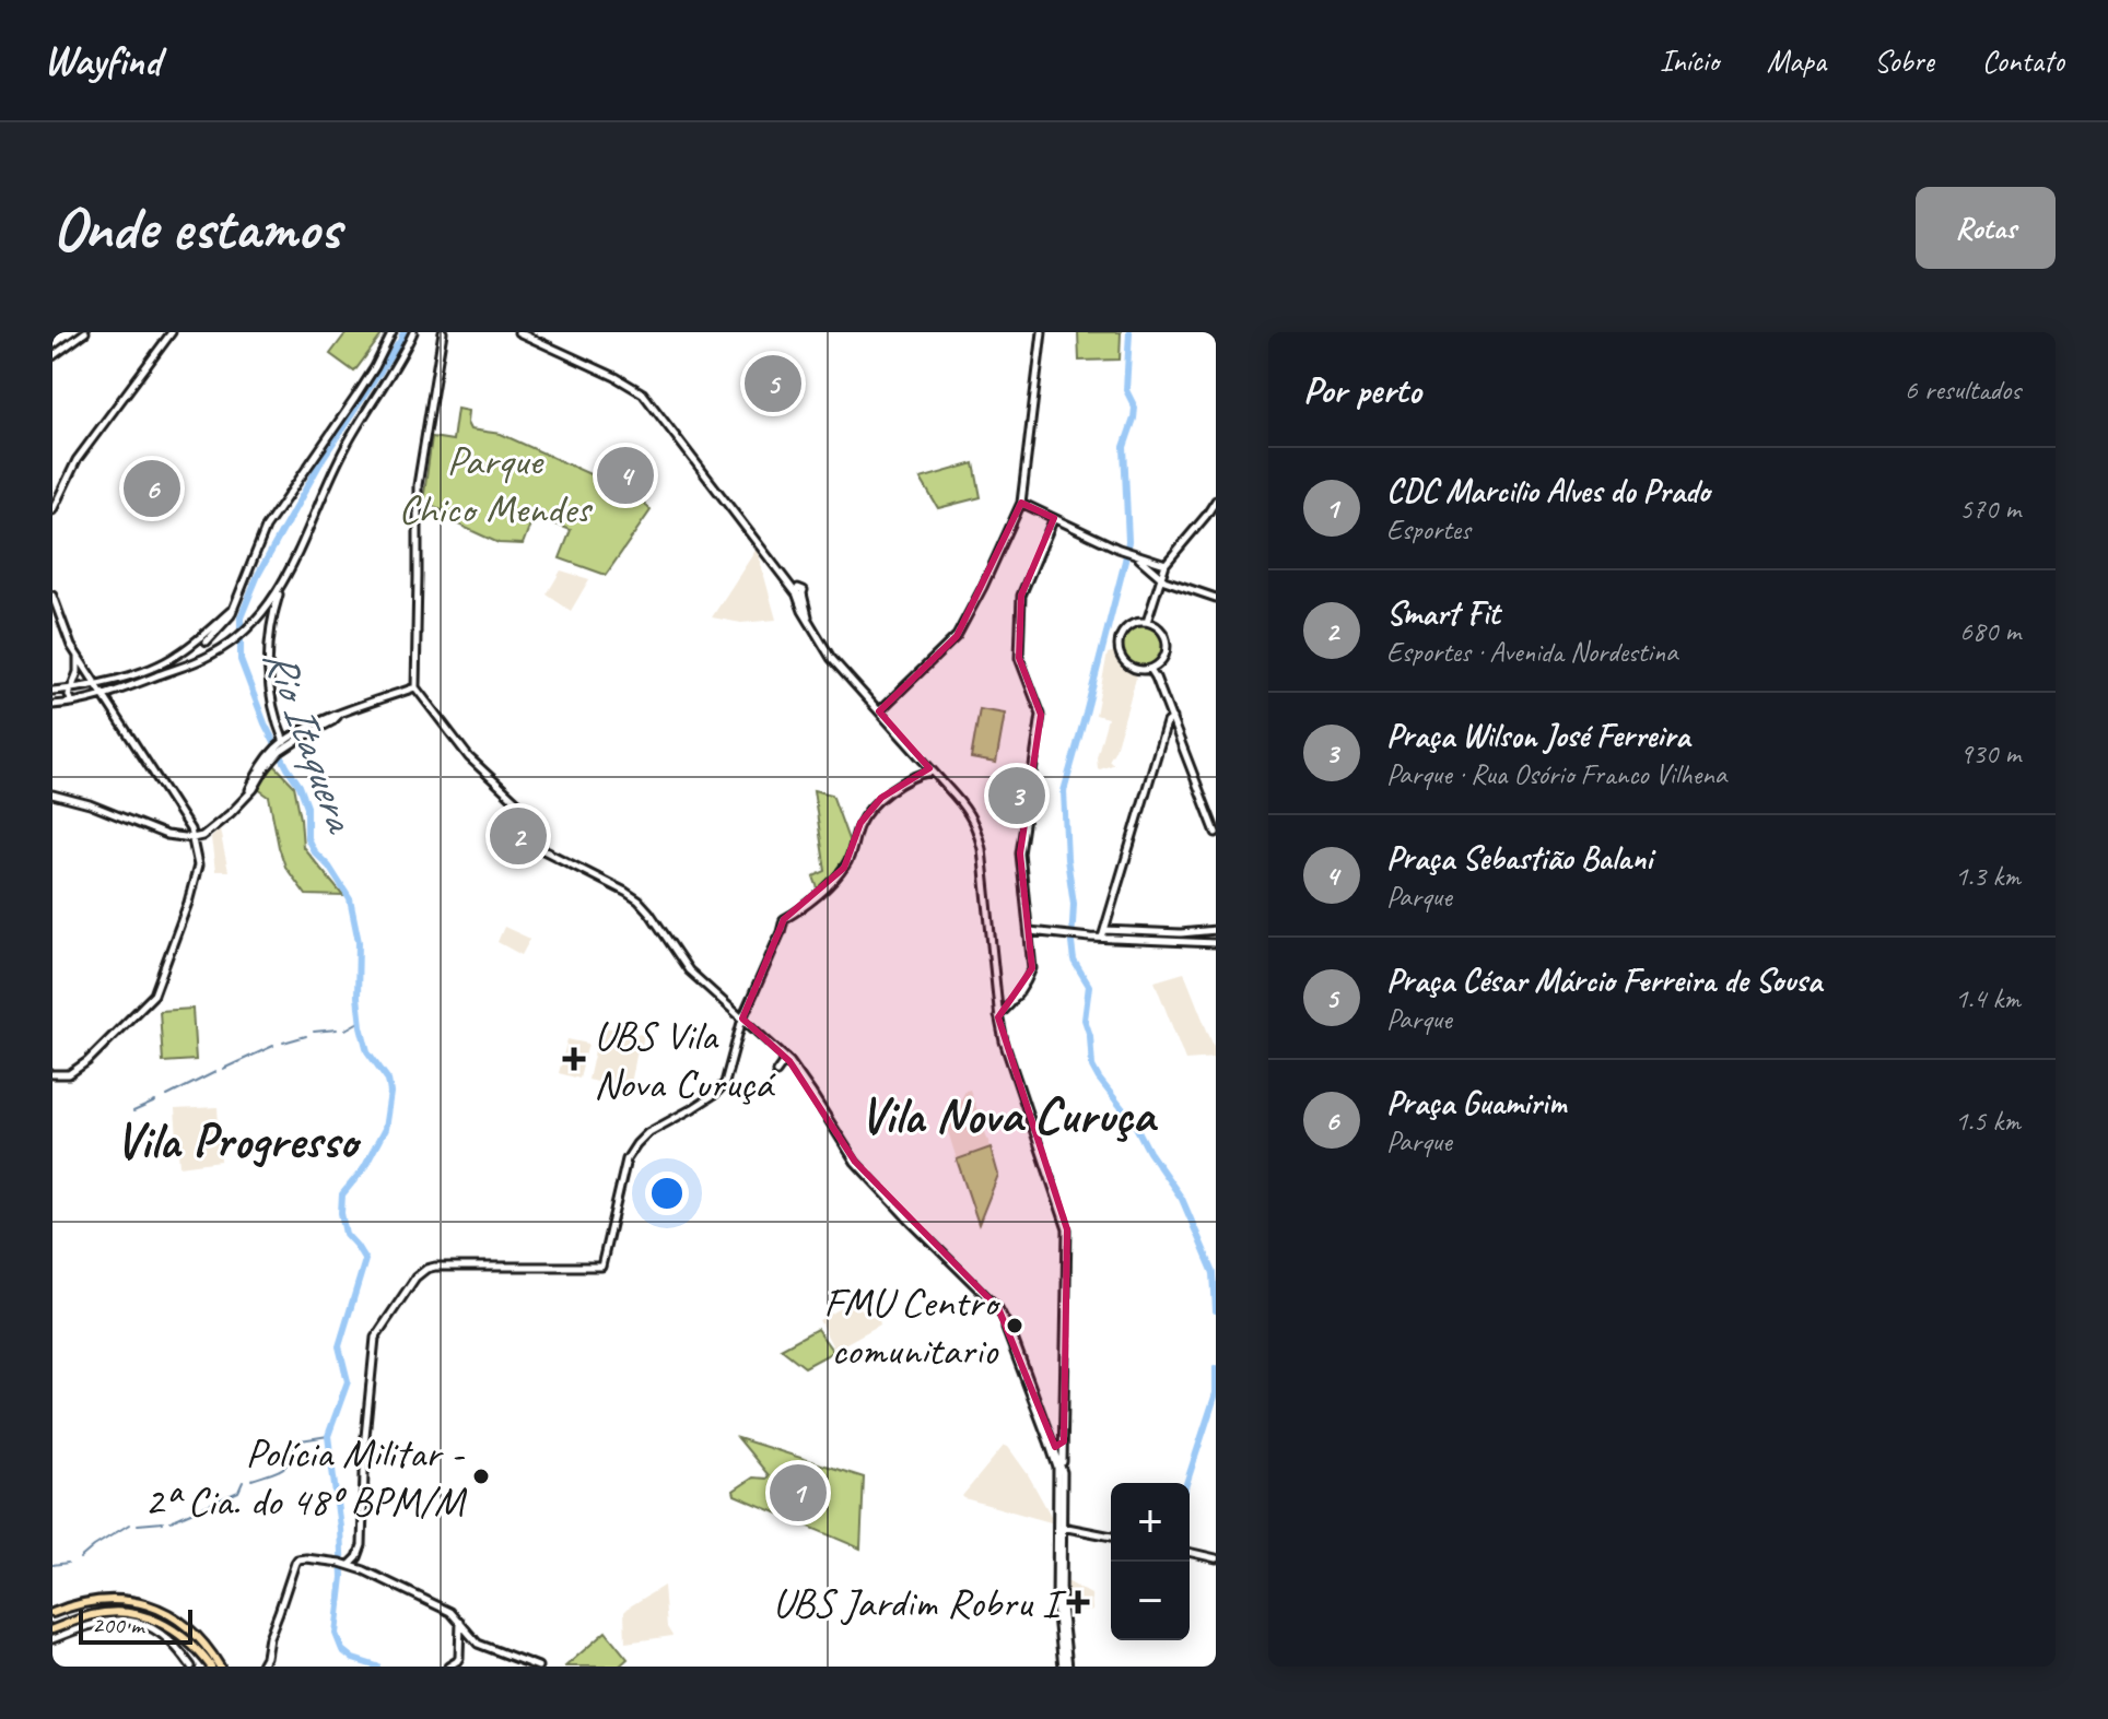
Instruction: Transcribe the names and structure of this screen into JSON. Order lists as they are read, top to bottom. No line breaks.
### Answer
{"districts":["Vila Nova Curuça","Vila Progresso"],"water":["Rio Itaquera"],"parks":["Parque Chico Mendes"],"places":{"health":["UBS Vila Nova Curuçá","UBS Jardim Robru I"],"other":["FMU Centro comunitario","Polícia Militar - 2ª Cia. do 48º BPM/M"]},"scale_bar":"200 m","page":{"header":"Wayfind","nav":["Início","Mapa","Sobre","Contato"],"buttons":"Rotas","title":"Onde estamos","heading":["Por perto","6 resultados"],"pins":["5","4","6","3","2","1"],"list":[{"mark":"1","name":"CDC Marcilio Alves do Prado","note":"Esportes","value":"570 m"},{"mark":"2","name":"Smart Fit","note":"Esportes · Avenida Nordestina","value":"680 m"},{"mark":"3","name":"Praça Wilson José Ferreira","note":"Parque · Rua Osório Franco Vilhena","value":"930 m"},{"mark":"4","name":"Praça Sebastião Balani","note":"Parque","value":"1.3 km"},{"mark":"5","name":"Praça César Márcio Ferreira de Sousa","note":"Parque","value":"1.4 km"},{"mark":"6","name":"Praça Guamirim","note":"Parque","value":"1.5 km"}],"map_buttons":["+","−"],"scale":"200 m"}}
